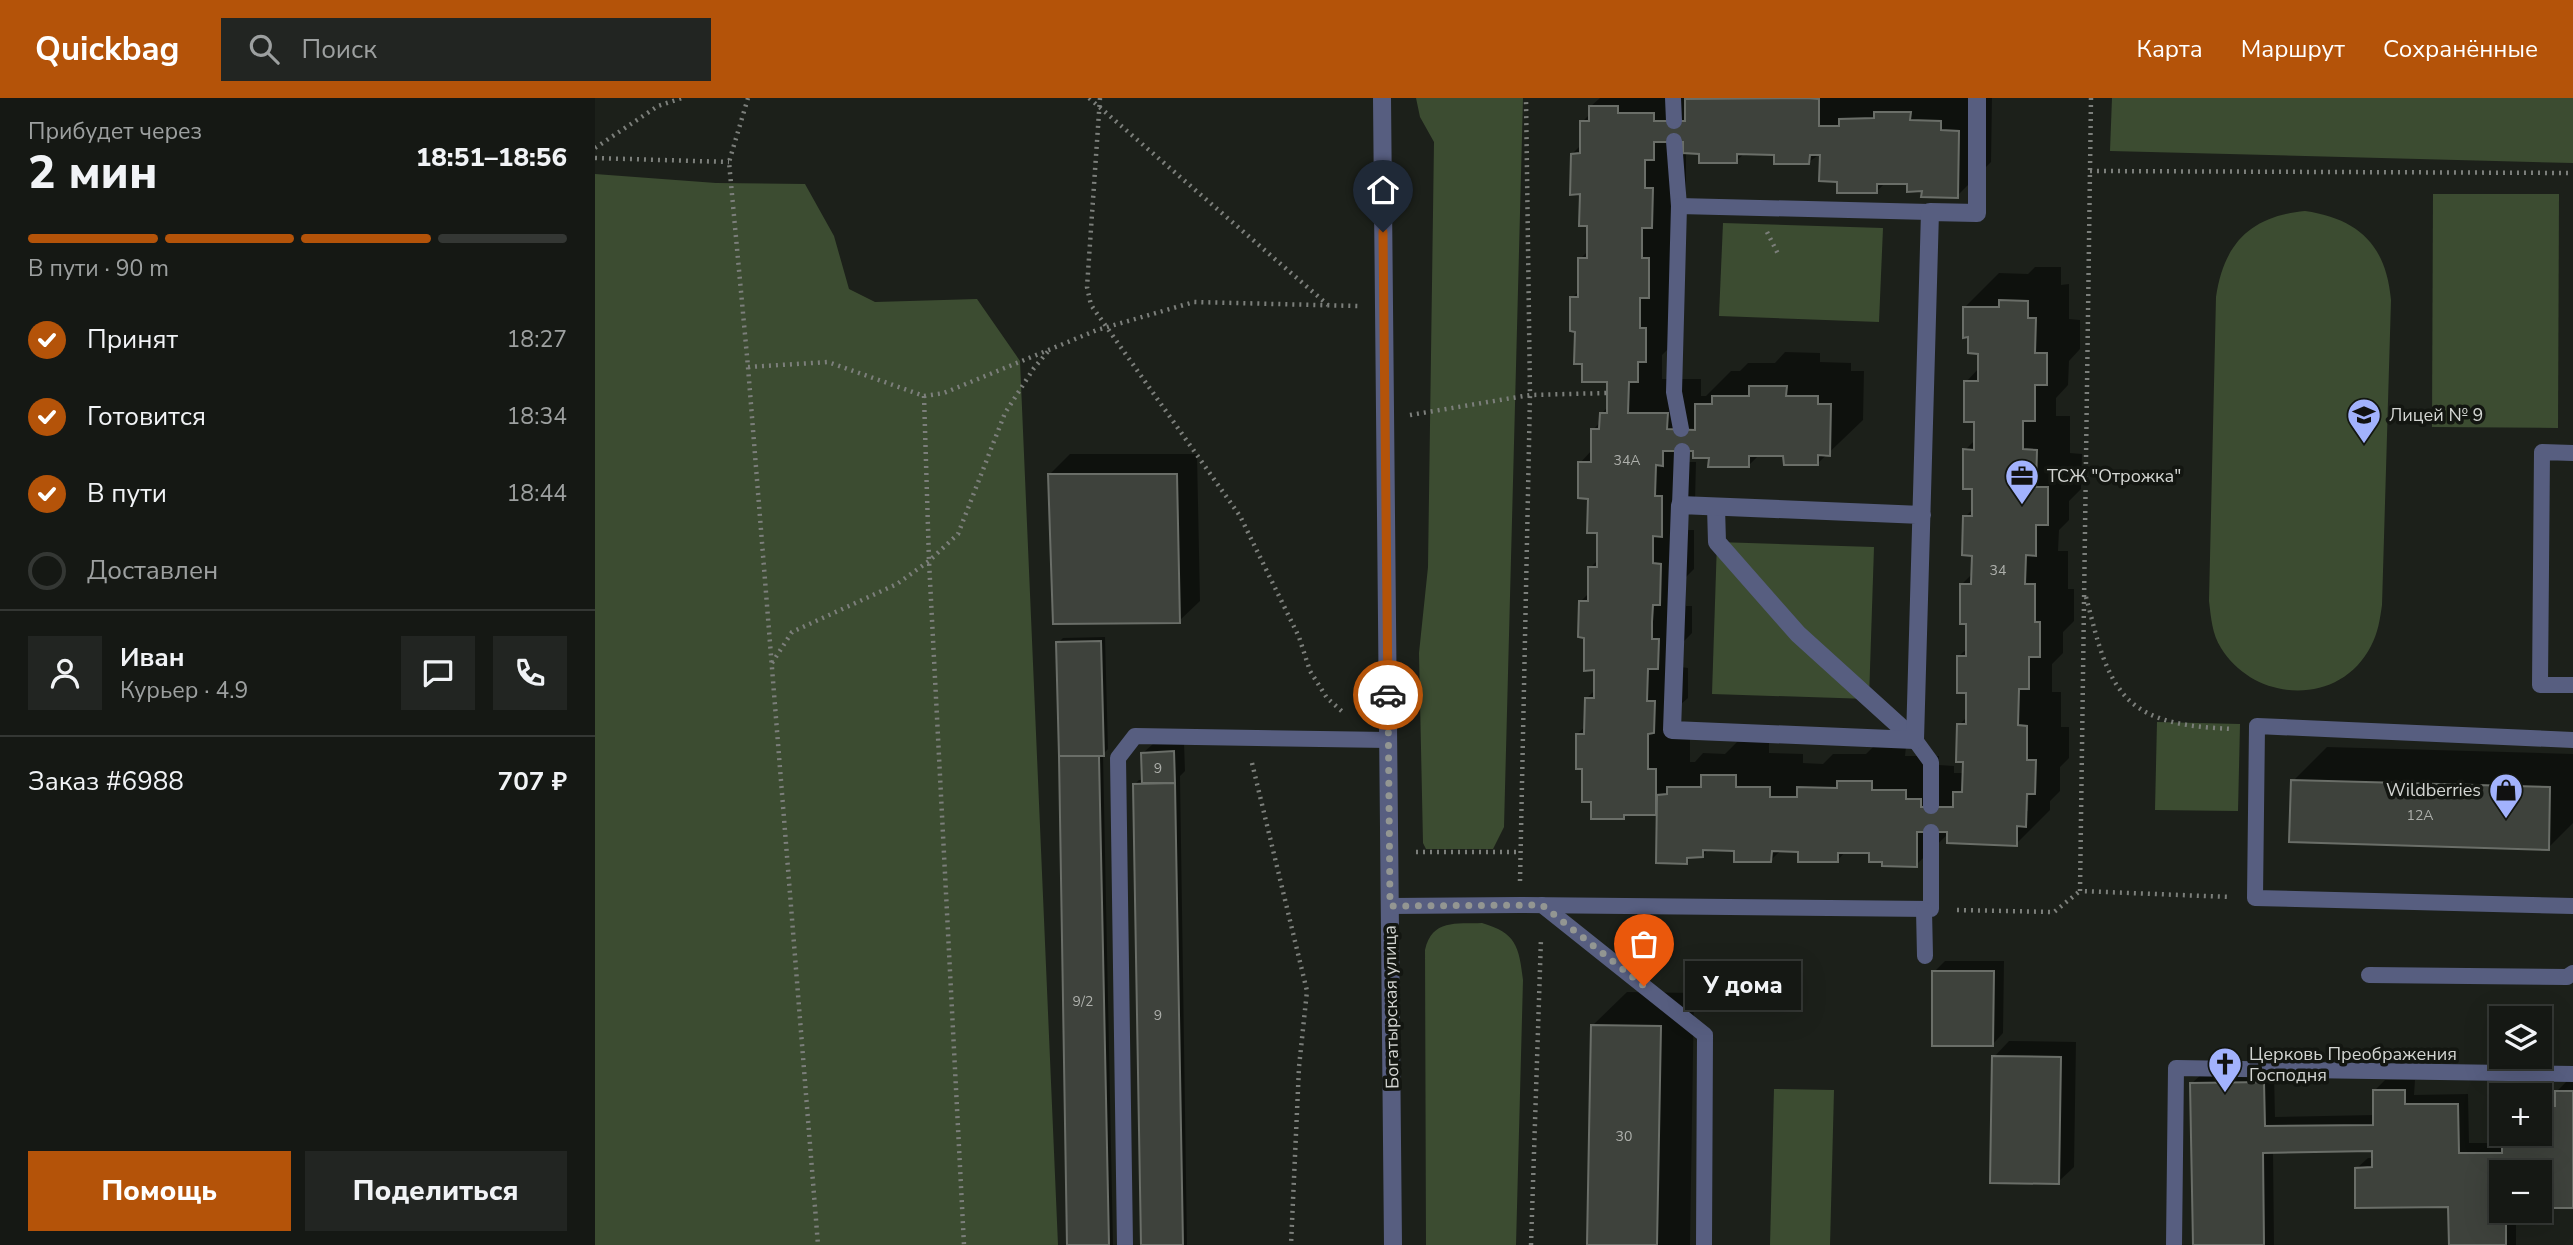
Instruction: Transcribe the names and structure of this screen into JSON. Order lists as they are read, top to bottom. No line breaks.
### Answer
{"streets":{"street":["Богатырская улица"]},"places":{"school or university":["Лицей № 9"],"office":["ТСЖ \"Отрожка\""],"shop":["Wildberries"],"other":["У дома"],"church":["Церковь Преображения Господня"]},"house_numbers":["34А","34","9","12А","9/2","9","30"],"page":{"header":"Quickbag","search":"Поиск","nav":["Карта","Маршрут","Сохранённые"],"heading":["2 мин","Прибудет через","18:51–18:56"],"panel":["Иван","Курьер · 4.9","Заказ #6988","707 ₽"],"bar":"В пути · 90 m","list":[["Принят","18:27"],["Готовится","18:34"],["В пути","18:44"],"Доставлен"],"bubble":"У дома","map_buttons":["+","−"],"buttons":["Помощь","Поделиться"]}}
